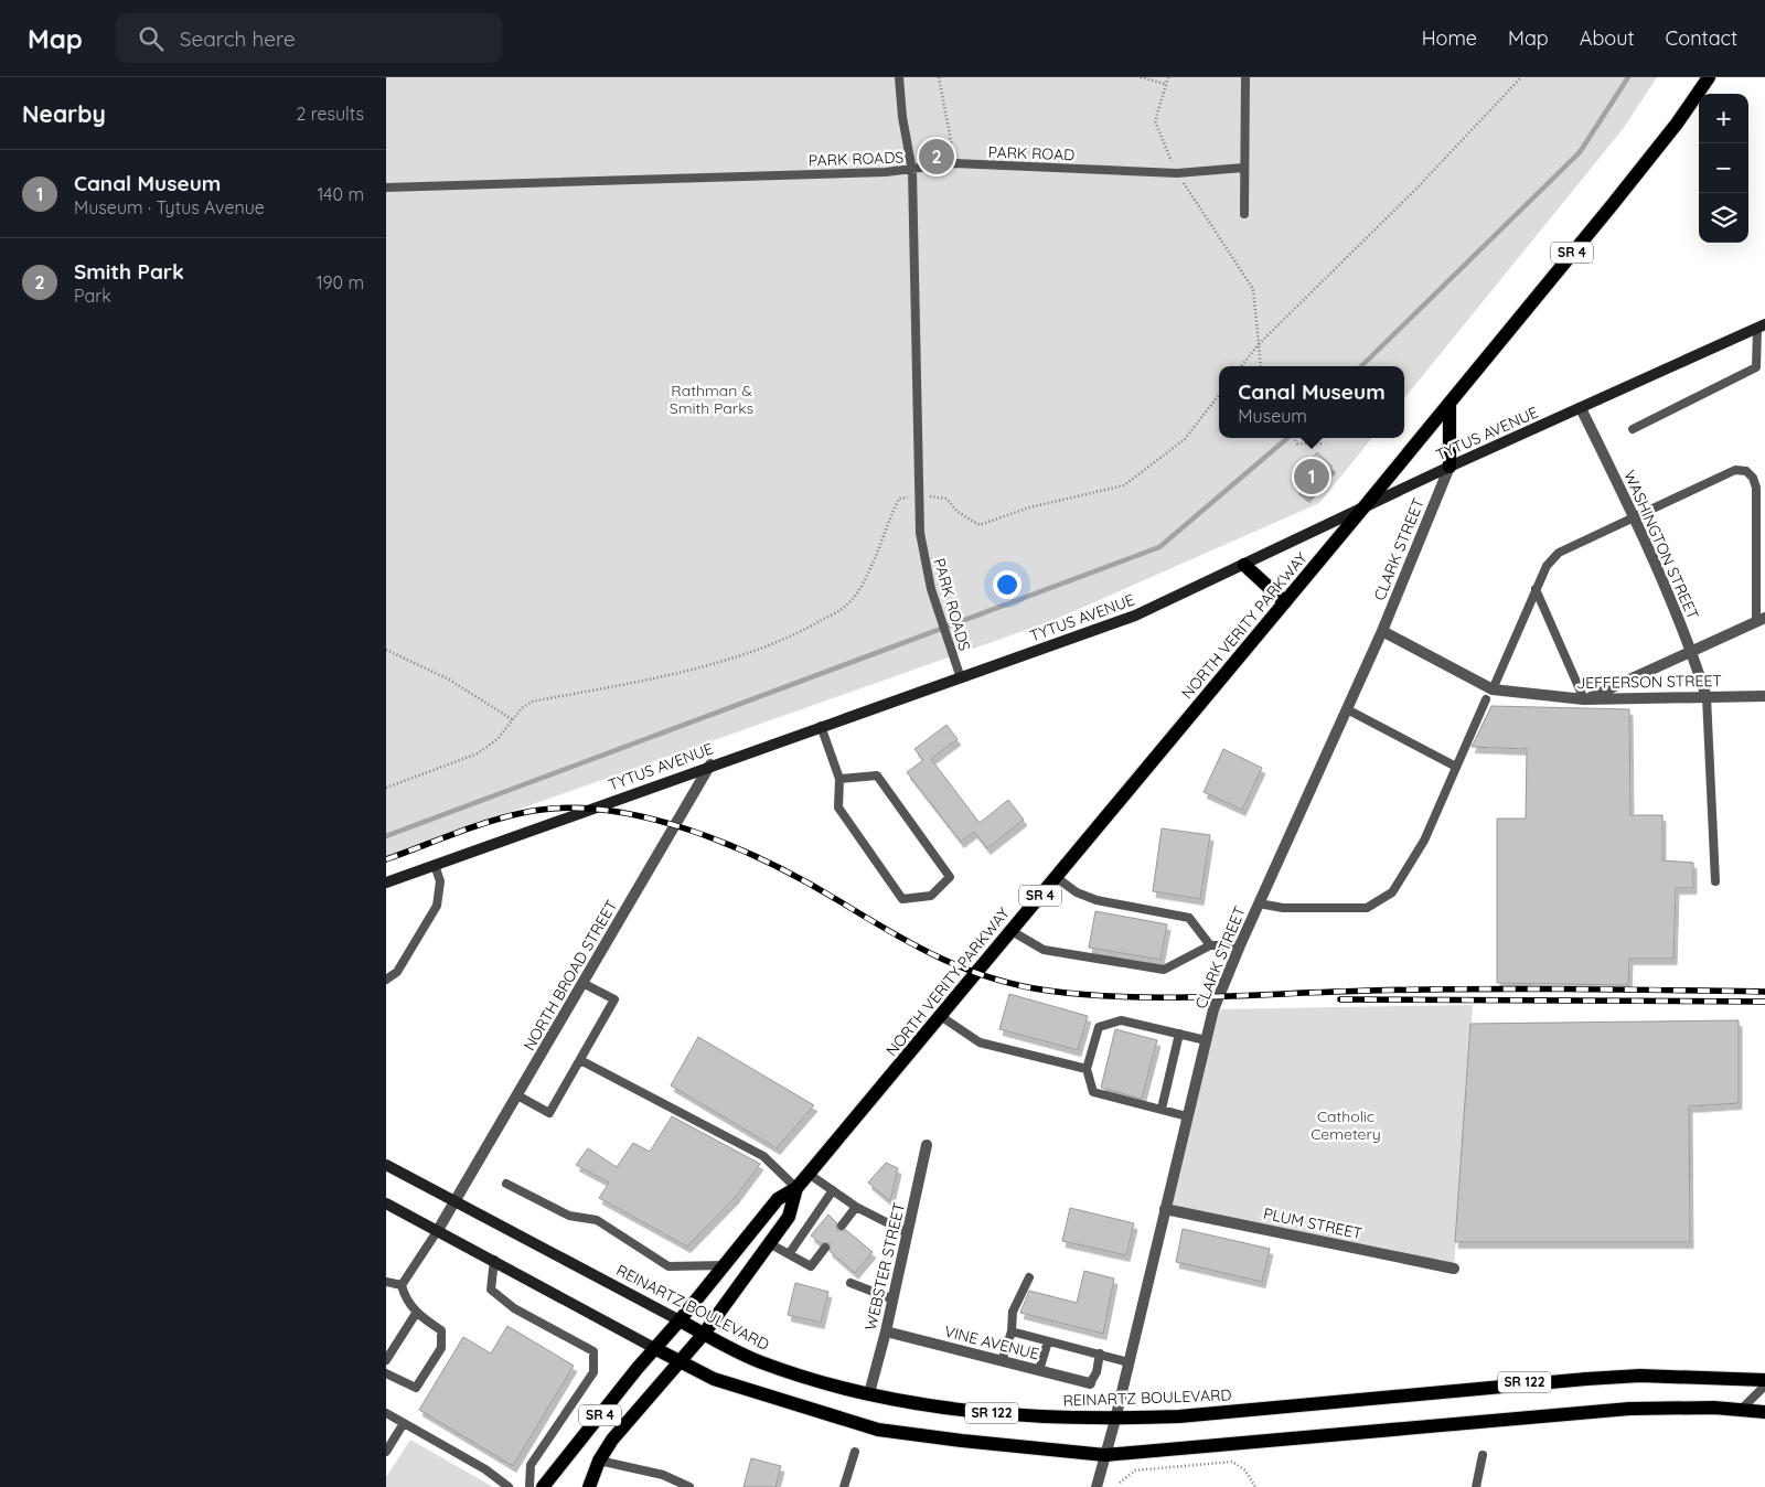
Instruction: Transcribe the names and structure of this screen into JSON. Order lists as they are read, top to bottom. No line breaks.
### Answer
{"streets":{"main road":["SR 4","NORTH VERITY PARKWAY","REINARTZ BOULEVARD","SR 122"],"street":["TYTUS AVENUE","WASHINGTON STREET","CLARK STREET","JEFFERSON STREET","NORTH BROAD STREET","PLUM STREET","WEBSTER STREET","VINE AVENUE"],"lane":["PARK ROAD","PARK ROADS"]},"crossings":[["PARK ROAD","PARK ROADS"],["PARK ROADS","TYTUS AVENUE"],["SR 4","NORTH VERITY PARKWAY"],["SR 4","REINARTZ BOULEVARD"],["TYTUS AVENUE","WASHINGTON STREET"],["TYTUS AVENUE","CLARK STREET"],["TYTUS AVENUE","NORTH VERITY PARKWAY"],["TYTUS AVENUE","NORTH BROAD STREET"],["WASHINGTON STREET","JEFFERSON STREET"],["CLARK STREET","JEFFERSON STREET"],["CLARK STREET","PLUM STREET"],["CLARK STREET","REINARTZ BOULEVARD"],["NORTH VERITY PARKWAY","REINARTZ BOULEVARD"],["NORTH BROAD STREET","REINARTZ BOULEVARD"],["WEBSTER STREET","REINARTZ BOULEVARD"],["WEBSTER STREET","VINE AVENUE"]],"parks":["Rathman & Smith Parks","Catholic Cemetery"],"page":{"header":"Map","search":"Search here","nav":["Home","Map","About","Contact"],"heading":["Nearby","2 results"],"map_buttons":["+","−"],"pins":["2","1"],"list":[{"mark":"1","name":"Canal Museum","note":"Museum · Tytus Avenue","value":"140 m"},{"mark":"2","name":"Smith Park","note":"Park","value":"190 m"}],"popup":["Canal Museum","Museum"]}}
